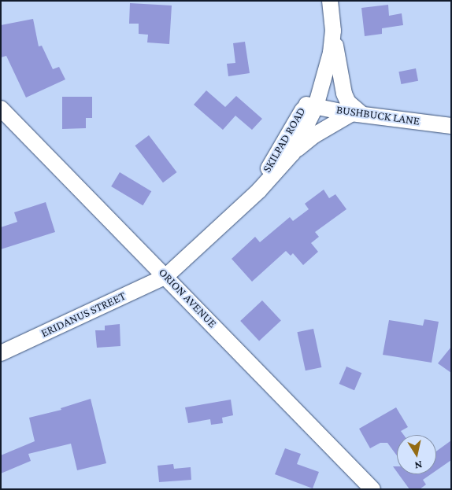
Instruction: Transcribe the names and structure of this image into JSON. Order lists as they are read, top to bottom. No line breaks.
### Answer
{"streets":{"street":["BUSHBUCK LANE","SKILPAD ROAD","ORION AVENUE","ERIDANUS STREET"]},"crossings":[["BUSHBUCK LANE","SKILPAD ROAD"],["SKILPAD ROAD","ORION AVENUE"],["SKILPAD ROAD","ERIDANUS STREET"],["ORION AVENUE","ERIDANUS STREET"]],"north":"bottom"}
